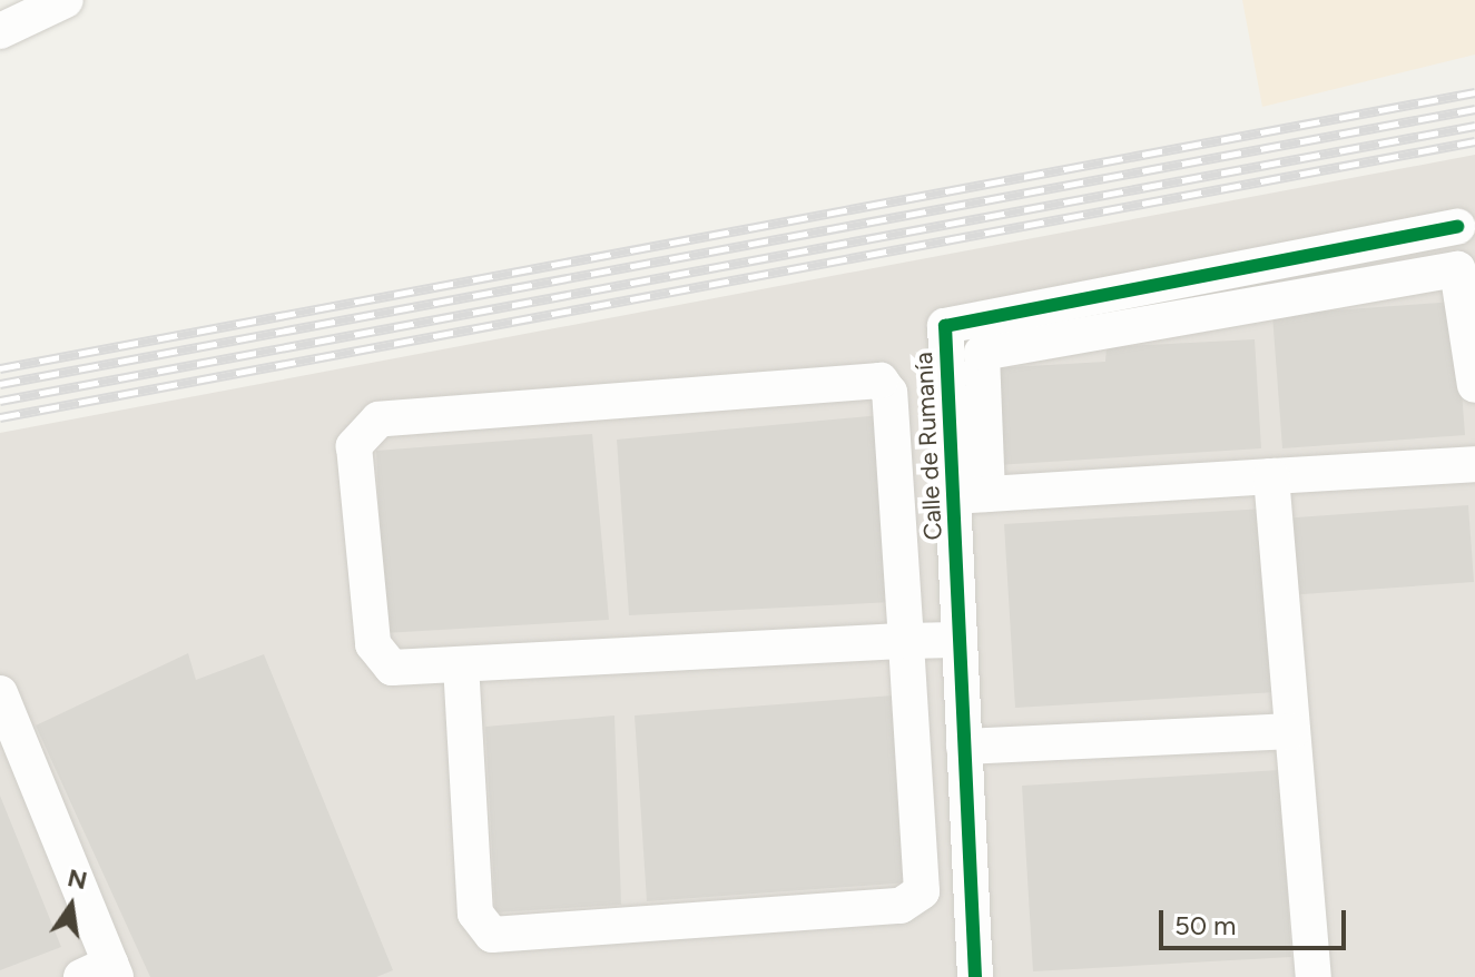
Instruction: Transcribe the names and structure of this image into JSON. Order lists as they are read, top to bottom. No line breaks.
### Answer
{"streets":{"street":["Calle de Rumanía"]},"scale_bar":"50 m","north":"top"}
